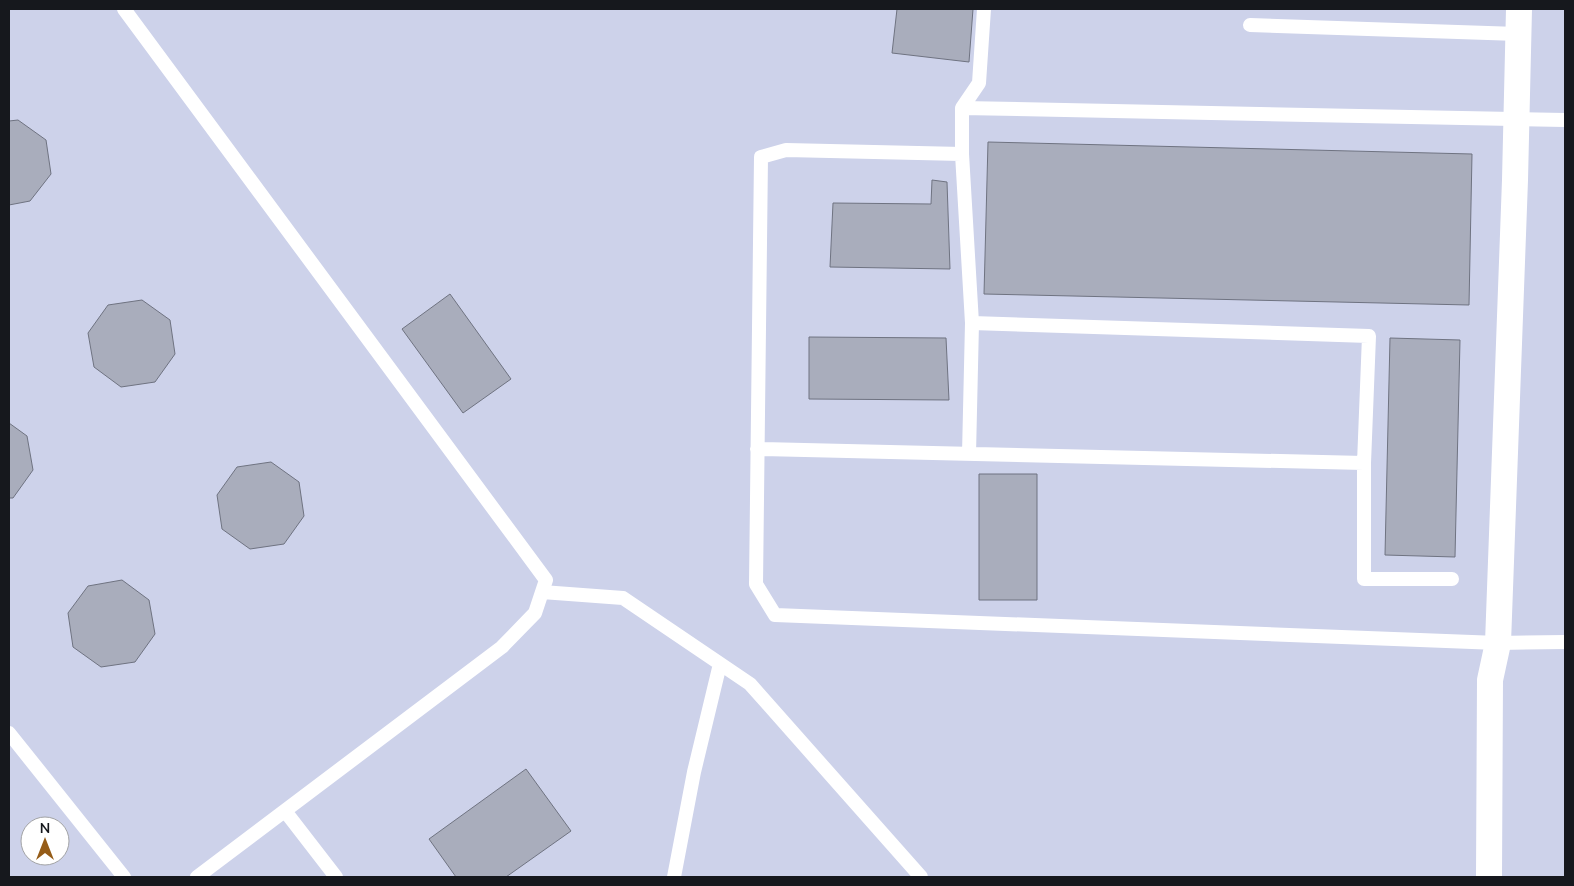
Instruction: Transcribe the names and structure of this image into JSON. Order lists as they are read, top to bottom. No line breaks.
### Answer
{"north":"top"}
